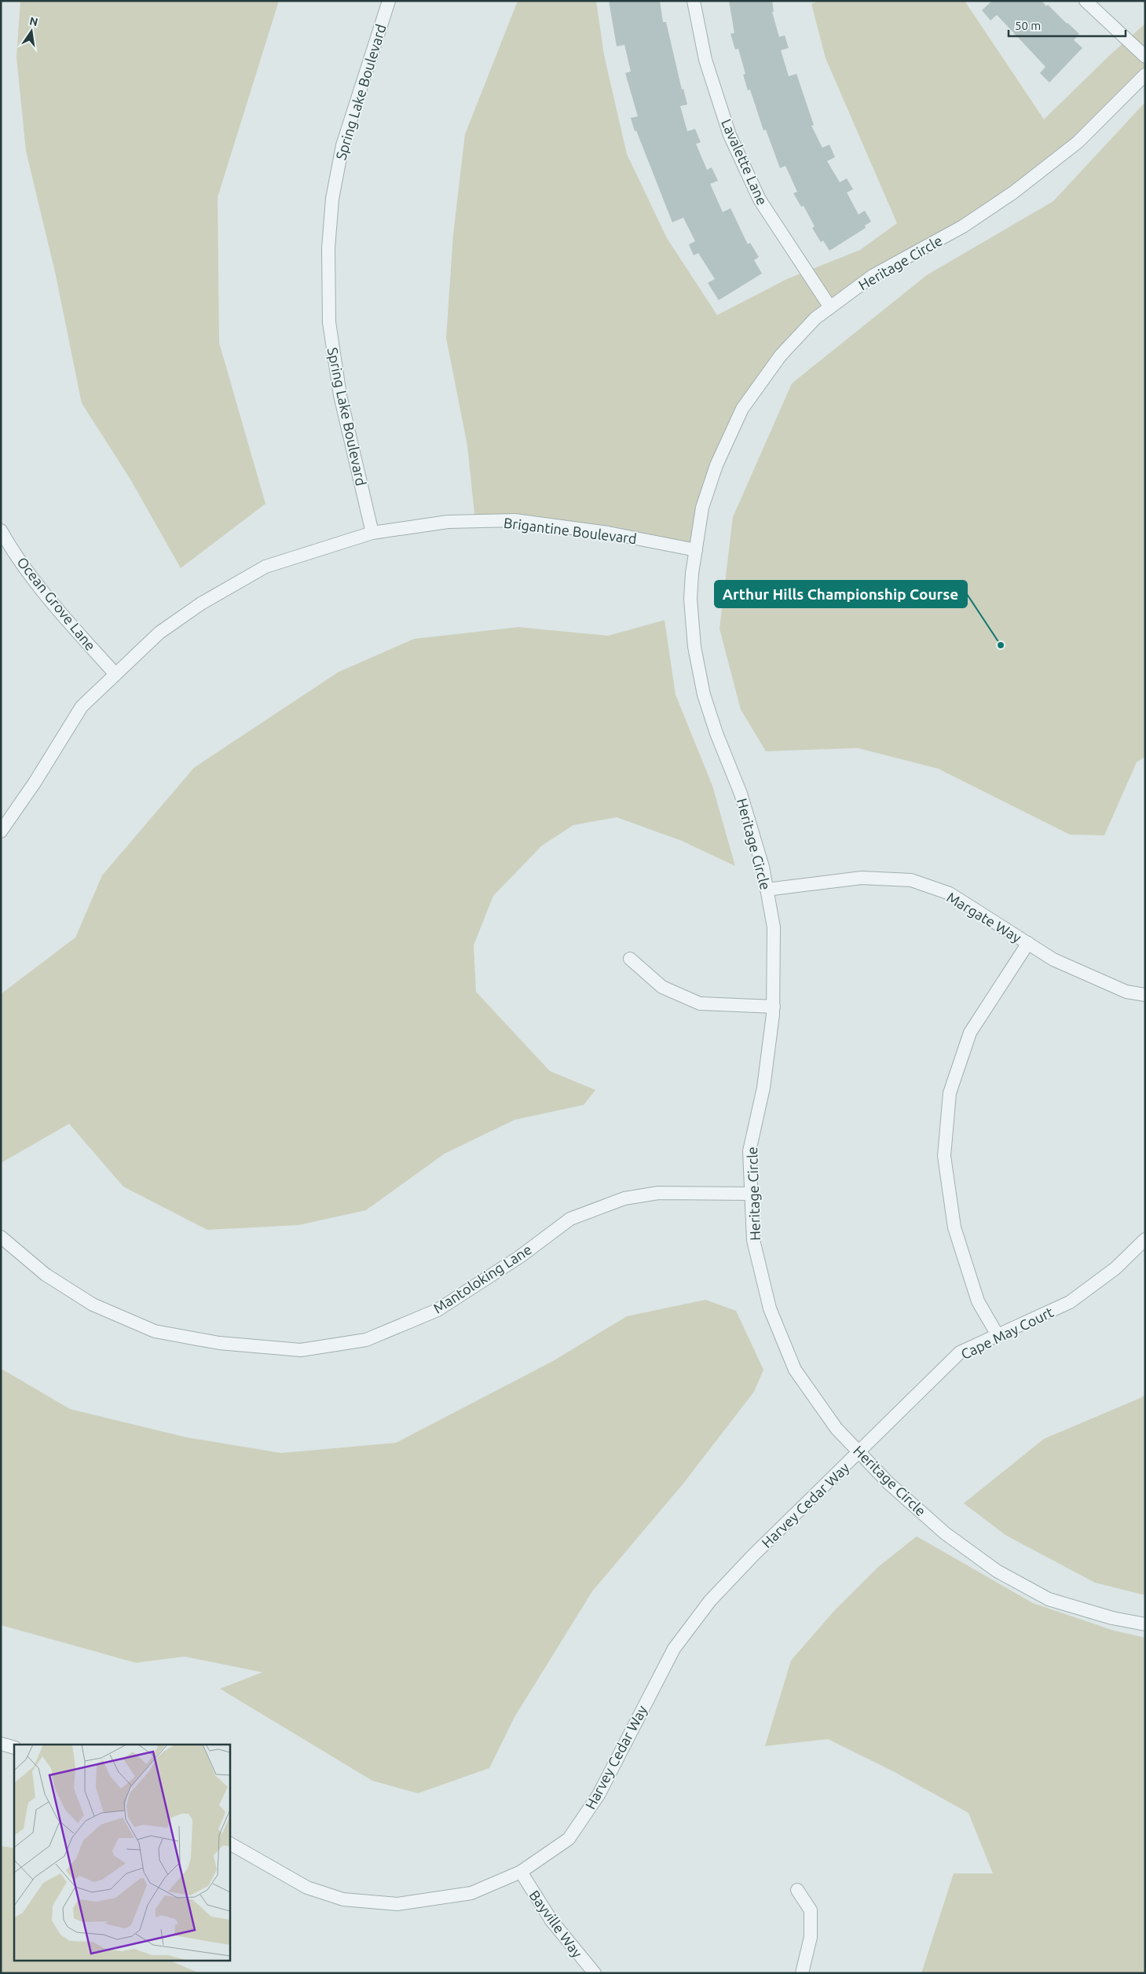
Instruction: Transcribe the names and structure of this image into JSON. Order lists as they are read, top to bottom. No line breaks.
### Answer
{"streets":{"street":["Spring Lake Boulevard","Lavalette Lane","Heritage Circle","Brigantine Boulevard","Ocean Grove Lane","Margate Way","Mantoloking Lane","Cape May Court","Harvey Cedar Way","Bayville Way"]},"crossings":[["Spring Lake Boulevard","Brigantine Boulevard"],["Lavalette Lane","Heritage Circle"],["Heritage Circle","Brigantine Boulevard"],["Heritage Circle","Margate Way"],["Heritage Circle","Mantoloking Lane"],["Heritage Circle","Cape May Court"],["Heritage Circle","Harvey Cedar Way"],["Brigantine Boulevard","Ocean Grove Lane"],["Cape May Court","Harvey Cedar Way"],["Harvey Cedar Way","Bayville Way"]],"places":["Arthur Hills Championship Course"],"scale_bar":"50 m","north":"top"}
